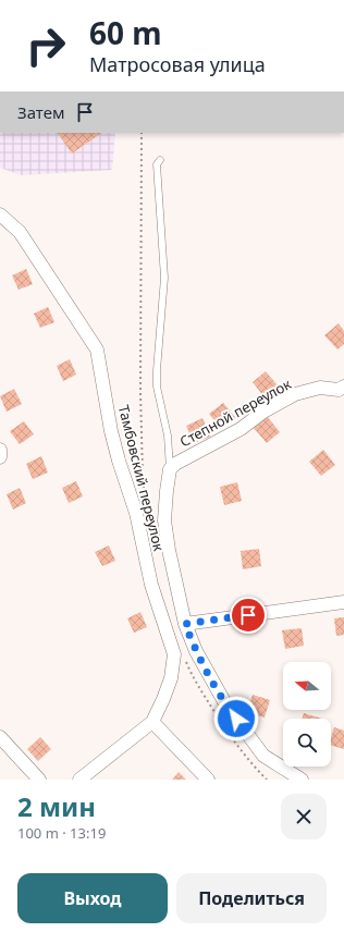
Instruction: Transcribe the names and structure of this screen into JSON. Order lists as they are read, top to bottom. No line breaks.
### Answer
{"streets":{"street":["Степной переулок","Тамбовский переулок"]},"north":"left","page":{"turn":["60 m","Матросовая улица"],"then":"Затем","heading":["2 мин","100 m · 13:19"],"buttons":["Выход","Поделиться"]}}
